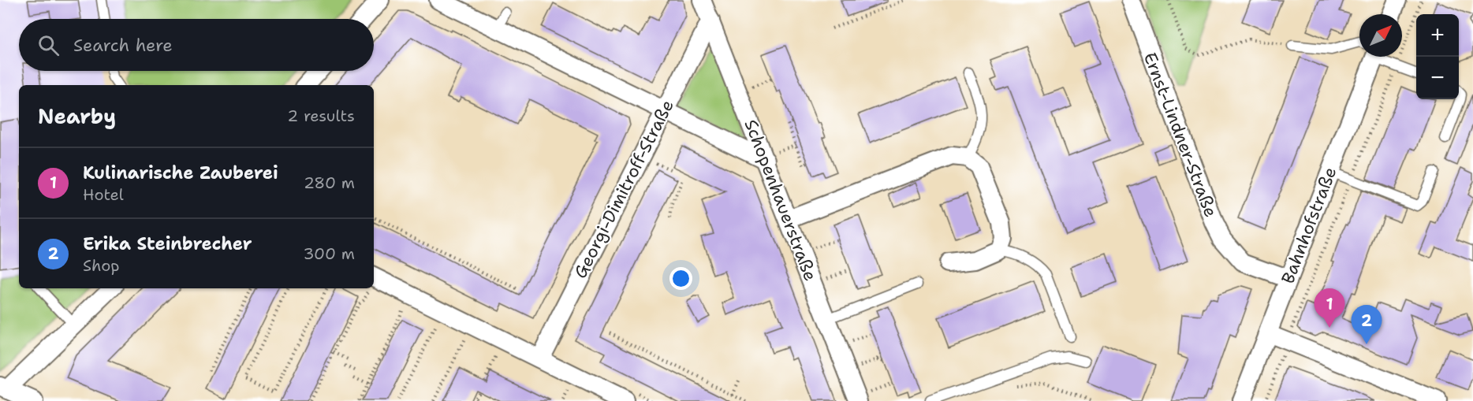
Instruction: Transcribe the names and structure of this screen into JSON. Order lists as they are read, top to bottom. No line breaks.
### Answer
{"streets":{"street":["Ernst-Lindner-Straße","Georgi-Dimitroff-Straße","Schopenhauerstraße","Bahnhofstraße"]},"crossings":[["Ernst-Lindner-Straße","Bahnhofstraße"],["Georgi-Dimitroff-Straße","Schopenhauerstraße"]],"north":"top right","page":{"map_buttons":["+","−"],"search":"Search here","heading":["Nearby","2 results"],"list":[{"mark":"1","name":"Kulinarische Zauberei","note":"Hotel","value":"280 m"},{"mark":"2","name":"Erika Steinbrecher","note":"Shop","value":"300 m"}],"pins":["1","2"]}}
